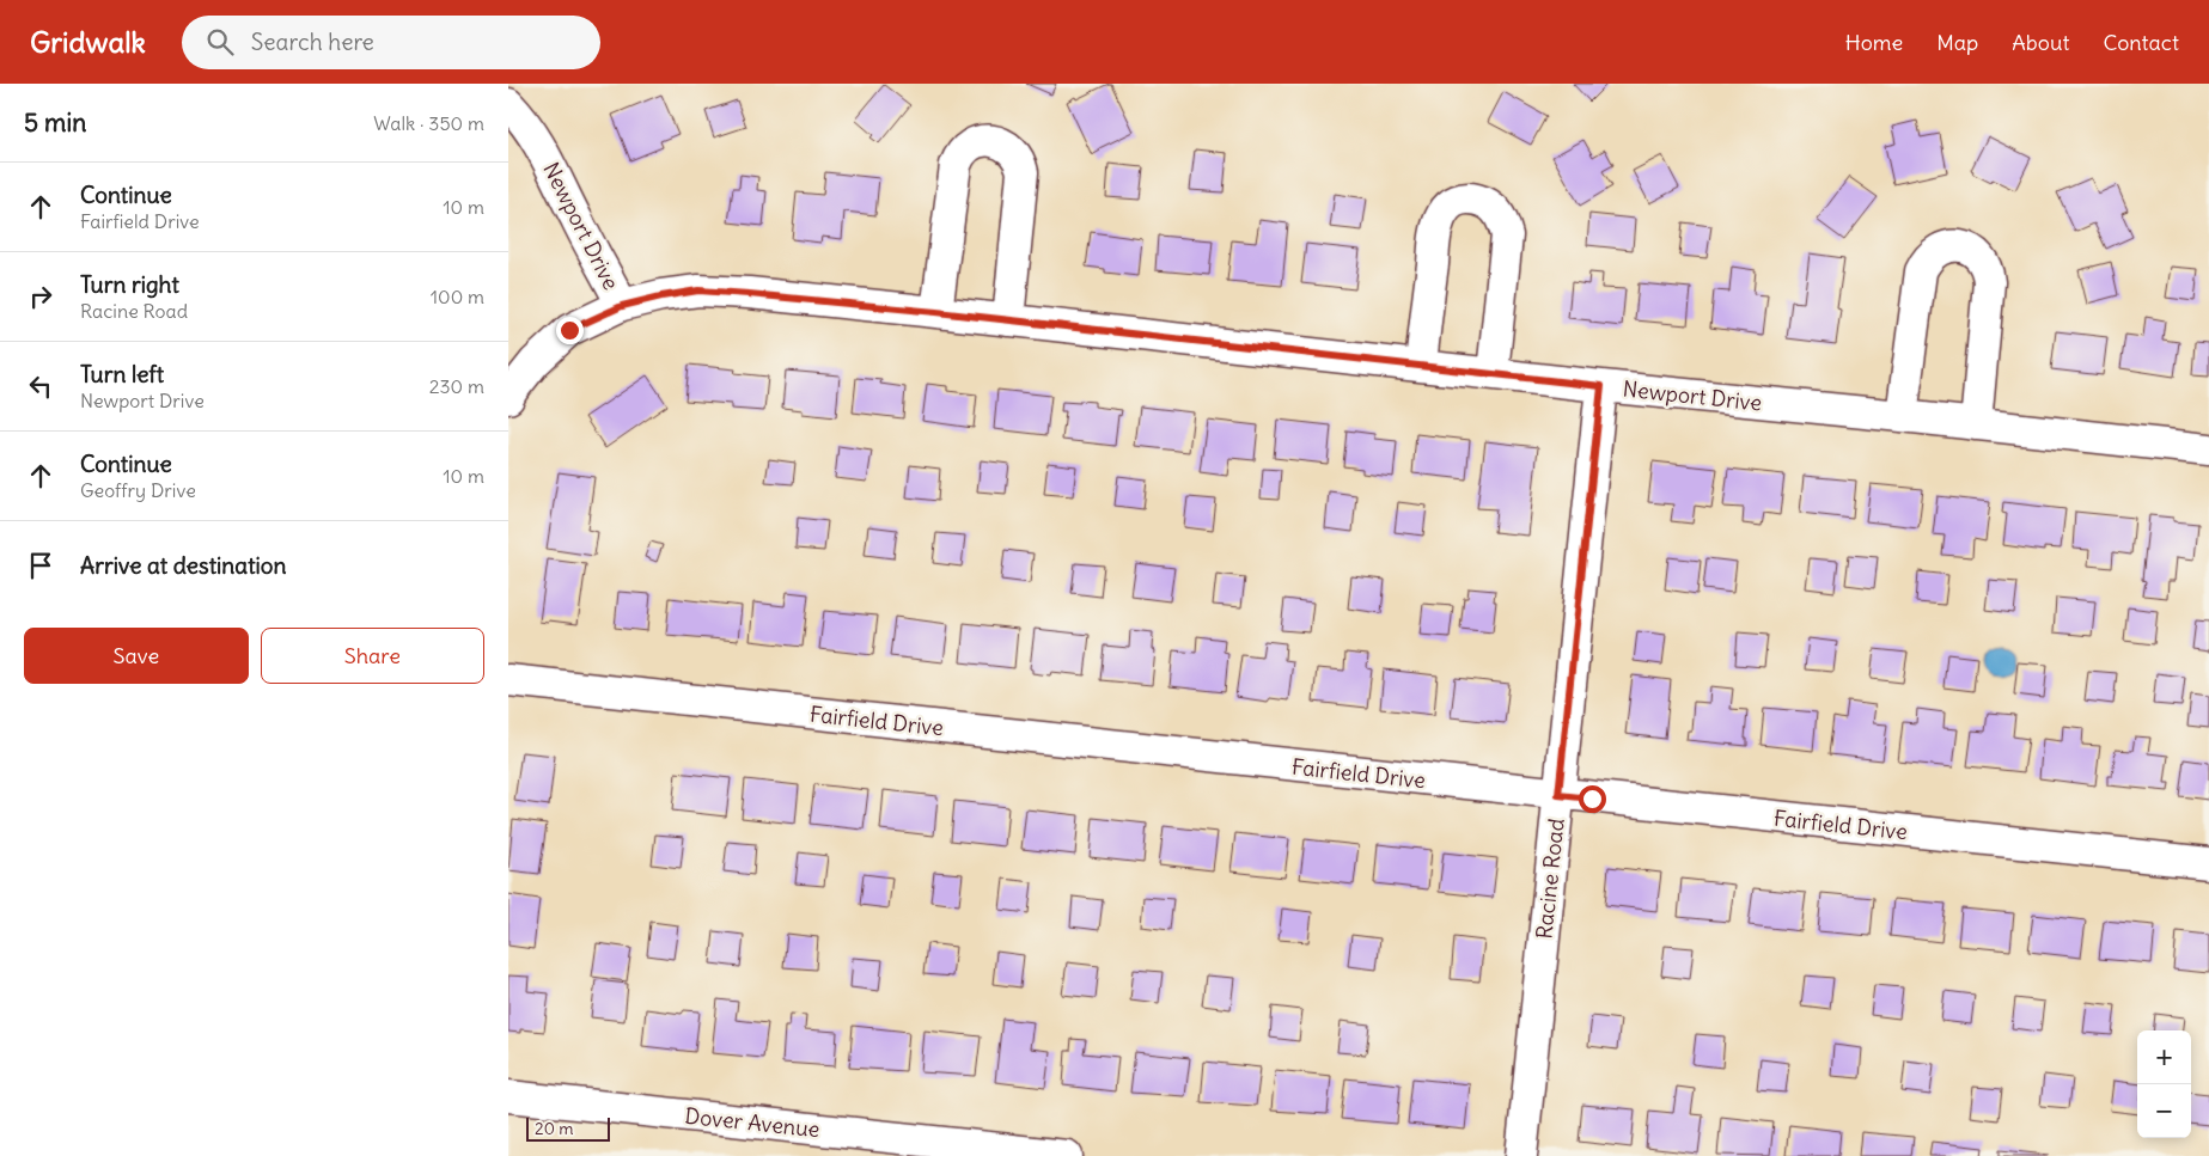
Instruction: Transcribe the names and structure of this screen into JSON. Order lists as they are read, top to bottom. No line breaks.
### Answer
{"streets":{"street":["Newport Drive","Fairfield Drive","Racine Road","Dover Avenue"]},"crossings":[["Newport Drive","Racine Road"],["Fairfield Drive","Racine Road"]],"scale_bar":"20 m","page":{"header":"Gridwalk","search":"Search here","nav":["Home","Map","About","Contact"],"heading":["5 min","Walk · 350 m"],"list":[["Continue","Fairfield Drive","10 m"],["Turn right","Racine Road","100 m"],["Turn left","Newport Drive","230 m"],["Continue","Geoffry Drive","10 m"],"Arrive at destination"],"buttons":["Save","Share"],"map_buttons":["+","−"],"scale":"20 m"}}
